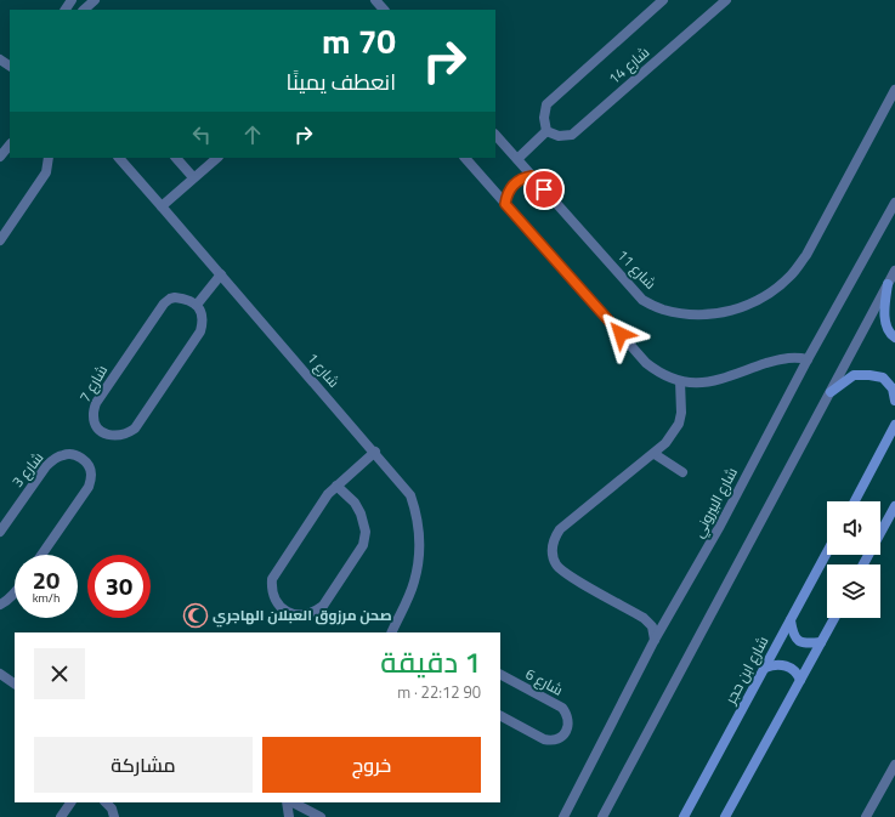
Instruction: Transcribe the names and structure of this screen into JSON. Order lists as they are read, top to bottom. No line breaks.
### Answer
{"streets":{"main road":["شارع ابن حجر"],"street":["شارع 14","شارع 11","شارع 1","شارع 7","شارع 3","شارع البيروني","شارع 6"]},"places":{"mosque":["صحن مرزوق العبلان الهاجري"]},"page":{"turn":["70 m","انعطف يمينًا"],"speed":"20 km/h","limit":"30","heading":["1 دقيقة","90 m · 22:12"],"buttons":["خروج","مشاركة"]}}
